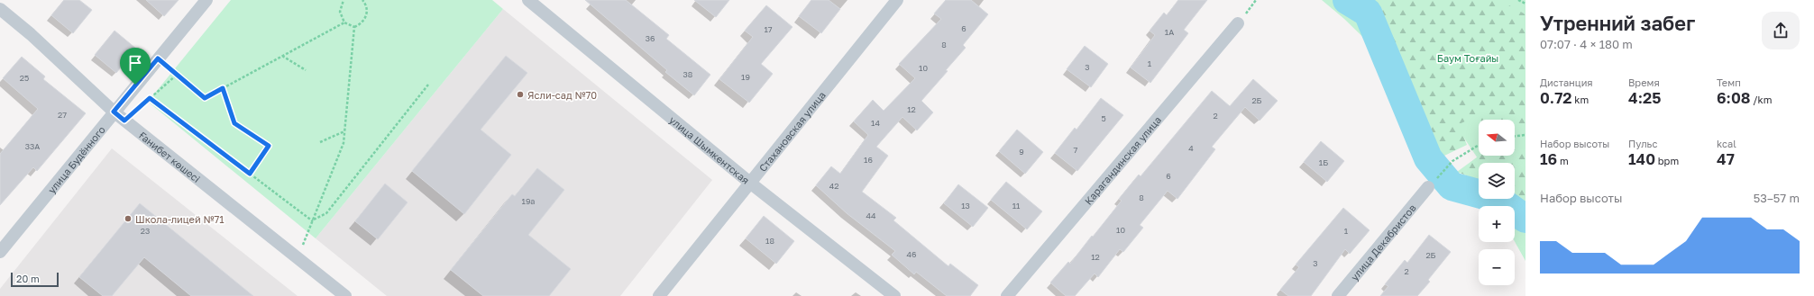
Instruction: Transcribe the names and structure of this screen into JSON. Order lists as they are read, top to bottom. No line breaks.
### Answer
{"streets":{"street":["Стахановская улица","улица Шымкентская","Ғанибет көшесі","улица Будённого","Карагандинская улица","улица Декабристов"]},"crossings":[["Стахановская улица","улица Шымкентская"],["Ғанибет көшесі","улица Будённого"]],"parks":["Баум Тоғайы"],"places":["Ясли-сад №70","Школа-лицей №71"],"house_numbers":["6","17","1А","36","8","1","3","10","38","19","25","2Б","12","27","2","5","14","33А","4","7","9","16","1Б","6","42","8","19а","13","11","44","10","23","1","18","46","2Б","12","3","2"],"scale_bar":"20 m","north":"left","page":{"heading":["Утренний забег","07:07 · 4 × 180 m"],"stats":[["Дистанция","0.72 km"],["Время","4:25"],["Темп","6:08 /km"],["Набор высоты","16 m"],["Пульс","140 bpm"],["kcal","47"]],"map_buttons":["+","−"],"chart":["Набор высоты","53–57 m"],"scale":"20 m"}}
